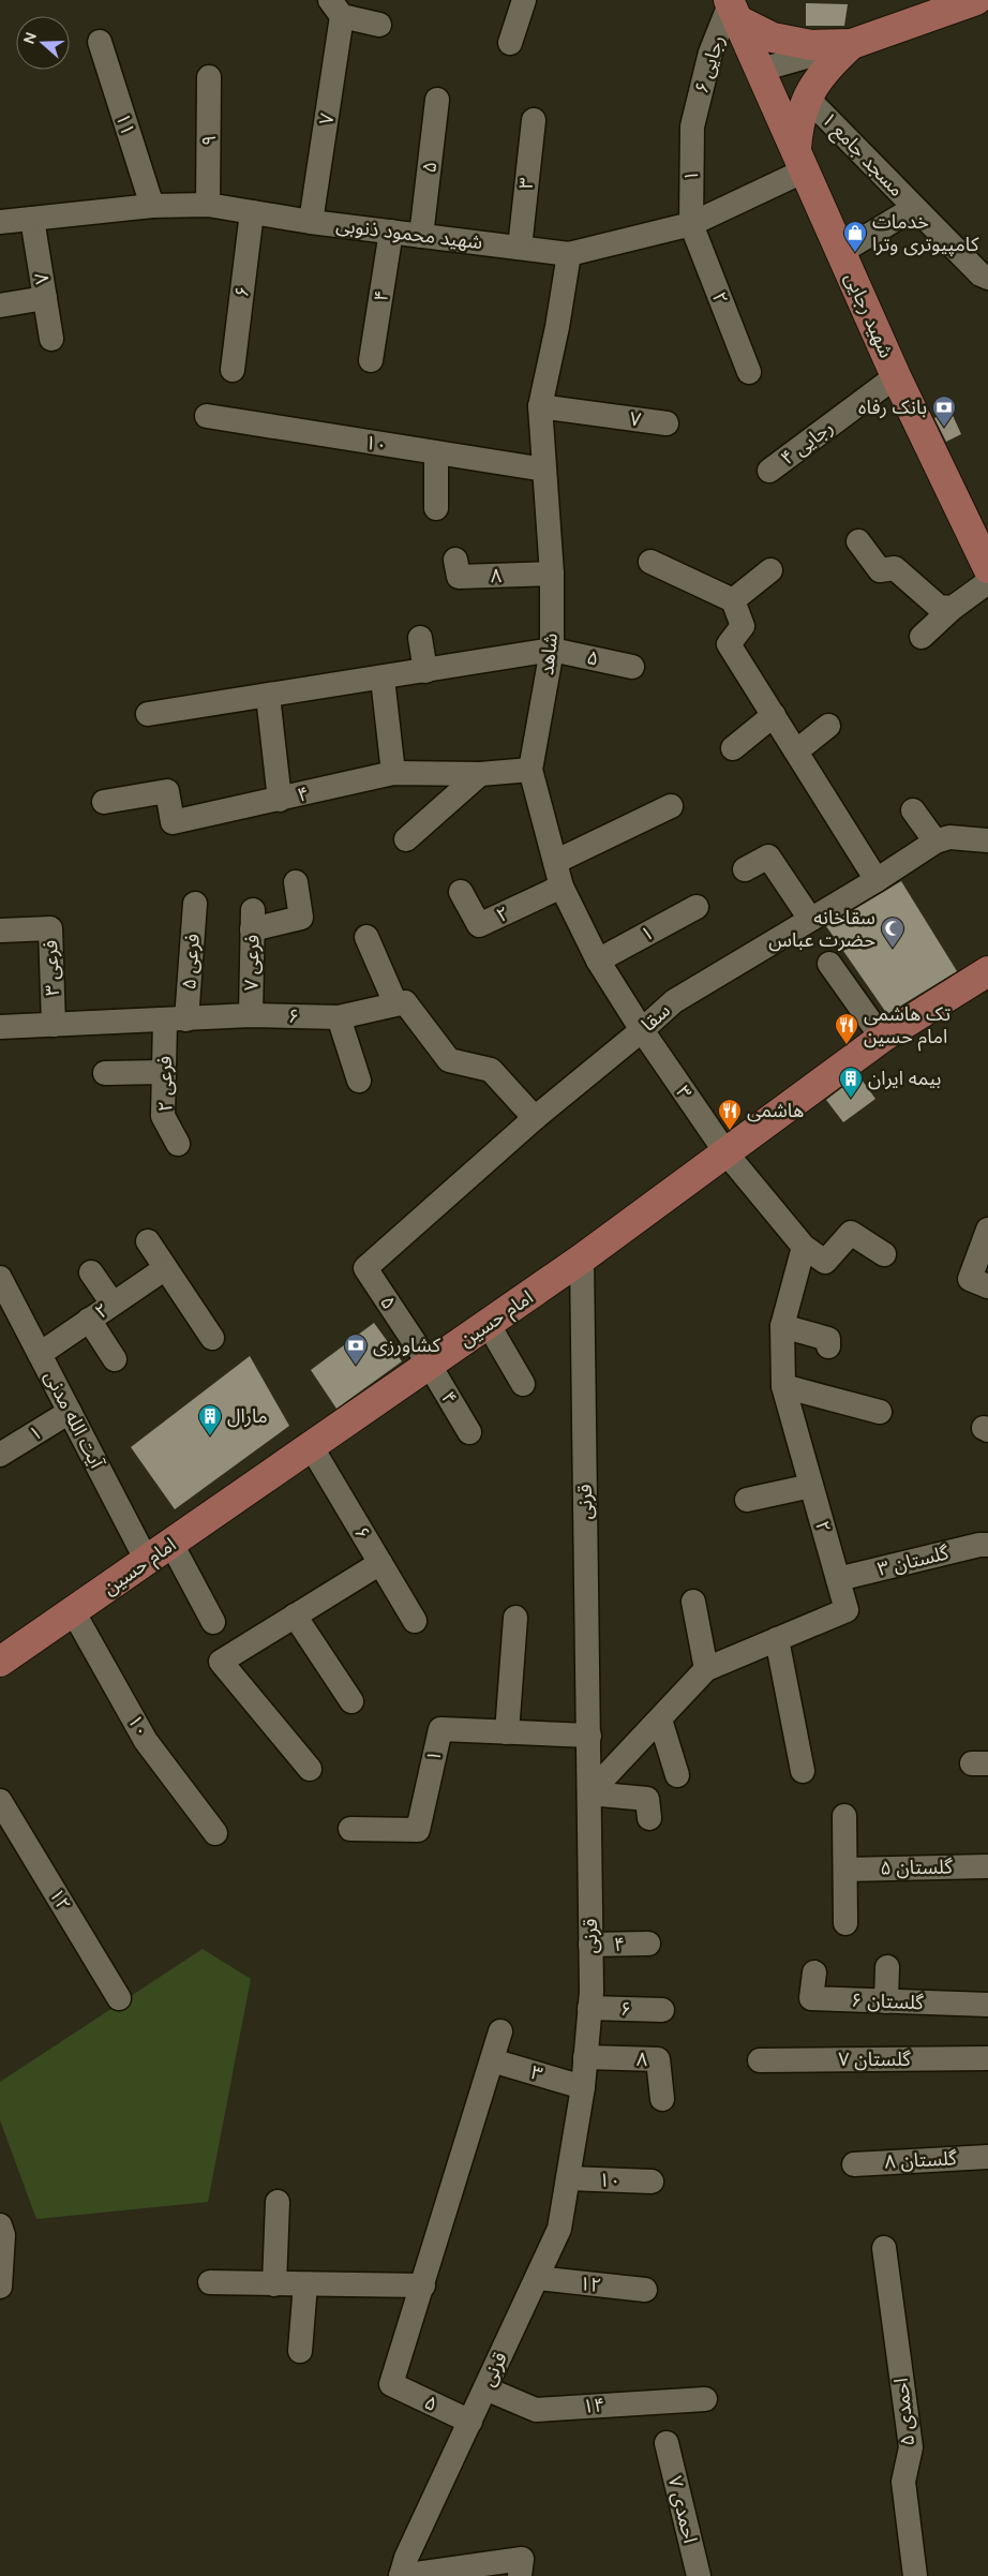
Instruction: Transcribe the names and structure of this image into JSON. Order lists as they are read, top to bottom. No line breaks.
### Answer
{"streets":{"main road":["شهید رجایی","امام حسین"],"street":["رجایی ۶","۷","۱۱","۹","مسجد جامع ۱","۵","۱","۳","شهید محمود ذنوبی","۸","۶","۴","۲","رجایی ۴","۱۰","شاهد","فرعی ۵","فرعی ۷","فرعی ۳","سقا","فرعی ۲","آیت الله مدنی","قرنی","گلستان ۳","گلستان ۵","۱۲","گلستان ۶","گلستان ۷","گلستان ۸","۱۴","احمدی ۵","احمدی ۷"]},"crossings":[["رجایی ۶","۱"],["رجایی ۶","شهید رجایی"],["۷","شهید محمود ذنوبی"],["۷","شاهد"],["۱۱","شهید محمود ذنوبی"],["۹","شهید محمود ذنوبی"],["۵","شهید محمود ذنوبی"],["۵","۴"],["۵","شاهد"],["۵","سقا"],["۵","امام حسین"],["۵","قرنی"],["۱","شهید محمود ذنوبی"],["۱","۲"],["۱","شاهد"],["۱","آیت الله مدنی"],["۱","قرنی"],["۳","شهید محمود ذنوبی"],["۳","شاهد"],["۳","سقا"],["۳","امام حسین"],["۳","قرنی"],["شهید محمود ذنوبی","۸"],["شهید محمود ذنوبی","۶"],["شهید محمود ذنوبی","۴"],["شهید محمود ذنوبی","۲"],["شهید محمود ذنوبی","شهید رجایی"],["شهید محمود ذنوبی","شاهد"],["۸","شاهد"],["۸","قرنی"],["۶","فرعی ۵"],["۶","فرعی ۷"],["۶","فرعی ۳"],["۶","فرعی ۲"],["۶","امام حسین"],["۶","قرنی"],["۴","شاهد"],["۴","امام حسین"],["۴","قرنی"],["۲","شاهد"],["۲","آیت الله مدنی"],["۲","قرنی"],["۲","گلستان ۳"],["شهید رجایی","رجایی ۴"],["۱۰","شاهد"],["۱۰","امام حسین"],["۱۰","قرنی"],["شاهد","سقا"],["فرعی ۵","فرعی ۲"],["امام حسین","آیت الله مدنی"],["امام حسین","قرنی"],["قرنی","۱۲"],["قرنی","۱۴"]],"places":{"shop":["خدمات کامپیوتری وترا"],"bank":["بانک رفاه","کشاورزی"],"mosque":["سقاخانه حضرت عباس"],"restaurant":["تک هاشمی امام حسین","هاشمی"],"building":["بیمه ایران","مارال"]},"north":"left"}
